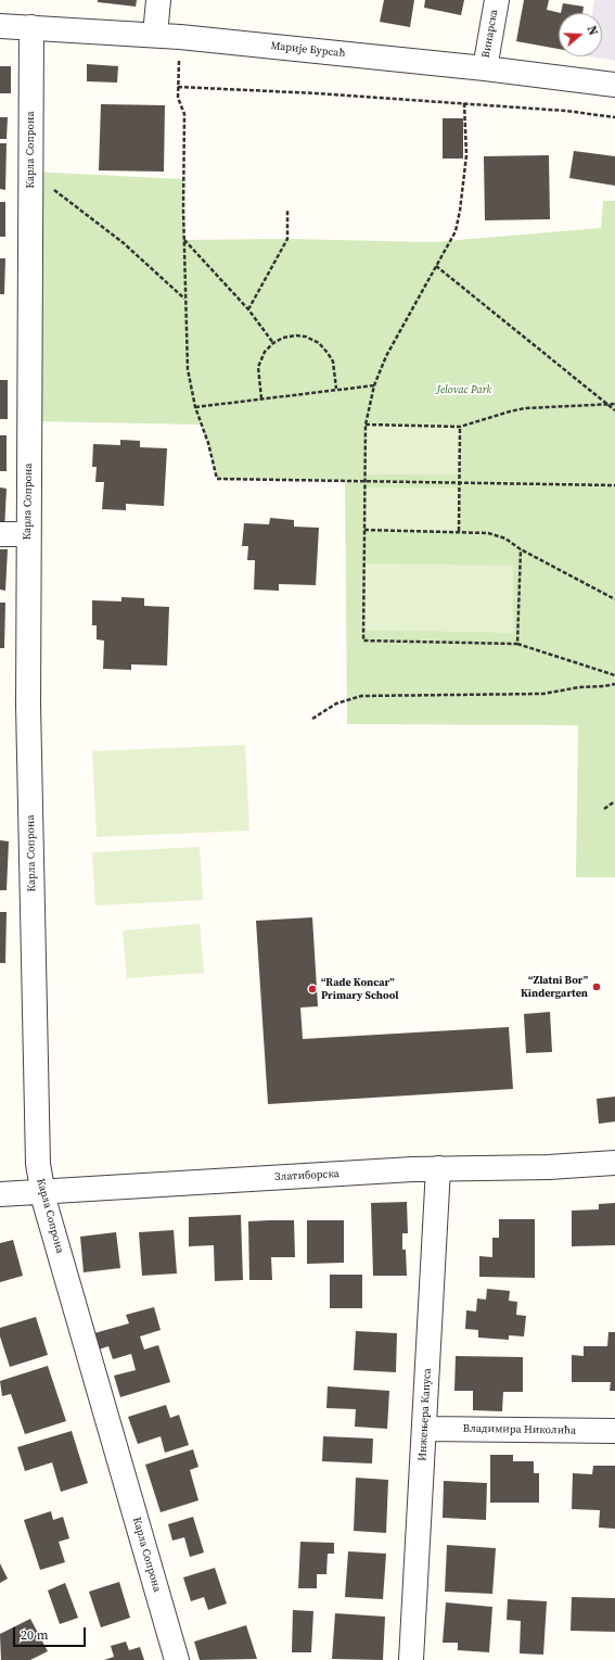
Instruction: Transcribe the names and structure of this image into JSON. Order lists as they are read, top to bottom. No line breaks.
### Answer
{"streets":{"street":["Винарска","Марије Бурсаћ","Карла Сопрона","Златиборска","Инжењера Капуса","Владимира Николића"]},"crossings":[["Винарска","Марије Бурсаћ"],["Марије Бурсаћ","Карла Сопрона"],["Карла Сопрона","Златиборска"],["Златиборска","Инжењера Капуса"],["Инжењера Капуса","Владимира Николића"]],"parks":["Jelovac Park"],"places":["“Zlatni Bor” Kindergarten","“Rade Koncar” Primary School"],"scale_bar":"20 m","north":"right"}
